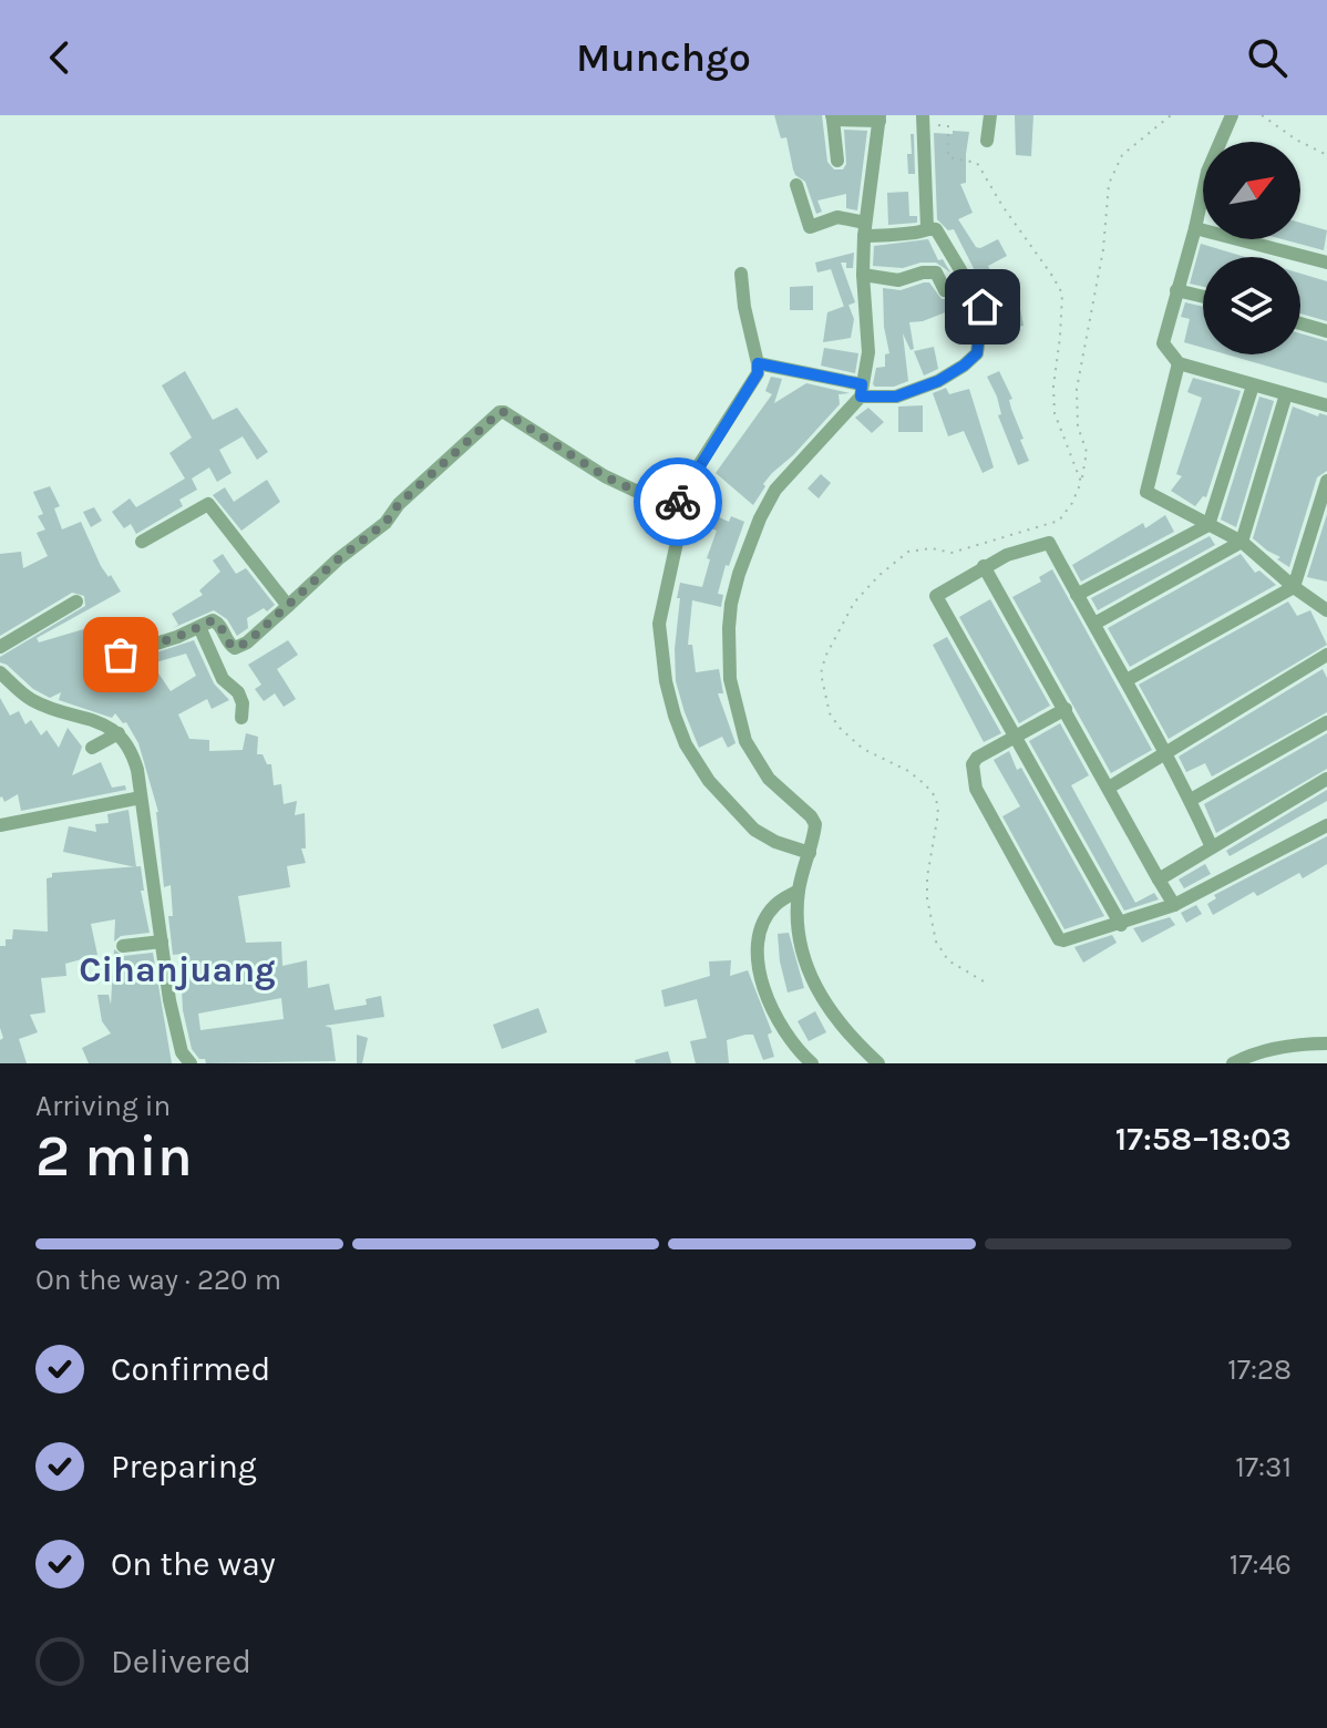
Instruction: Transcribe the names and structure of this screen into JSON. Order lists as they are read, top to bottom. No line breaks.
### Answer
{"districts":["Cihanjuang"],"north":"top right","page":{"header":"Munchgo","heading":["2 min","Arriving in","17:58–18:03"],"bar":"On the way · 220 m","list":[["Confirmed","17:28"],["Preparing","17:31"],["On the way","17:46"],"Delivered"]}}
